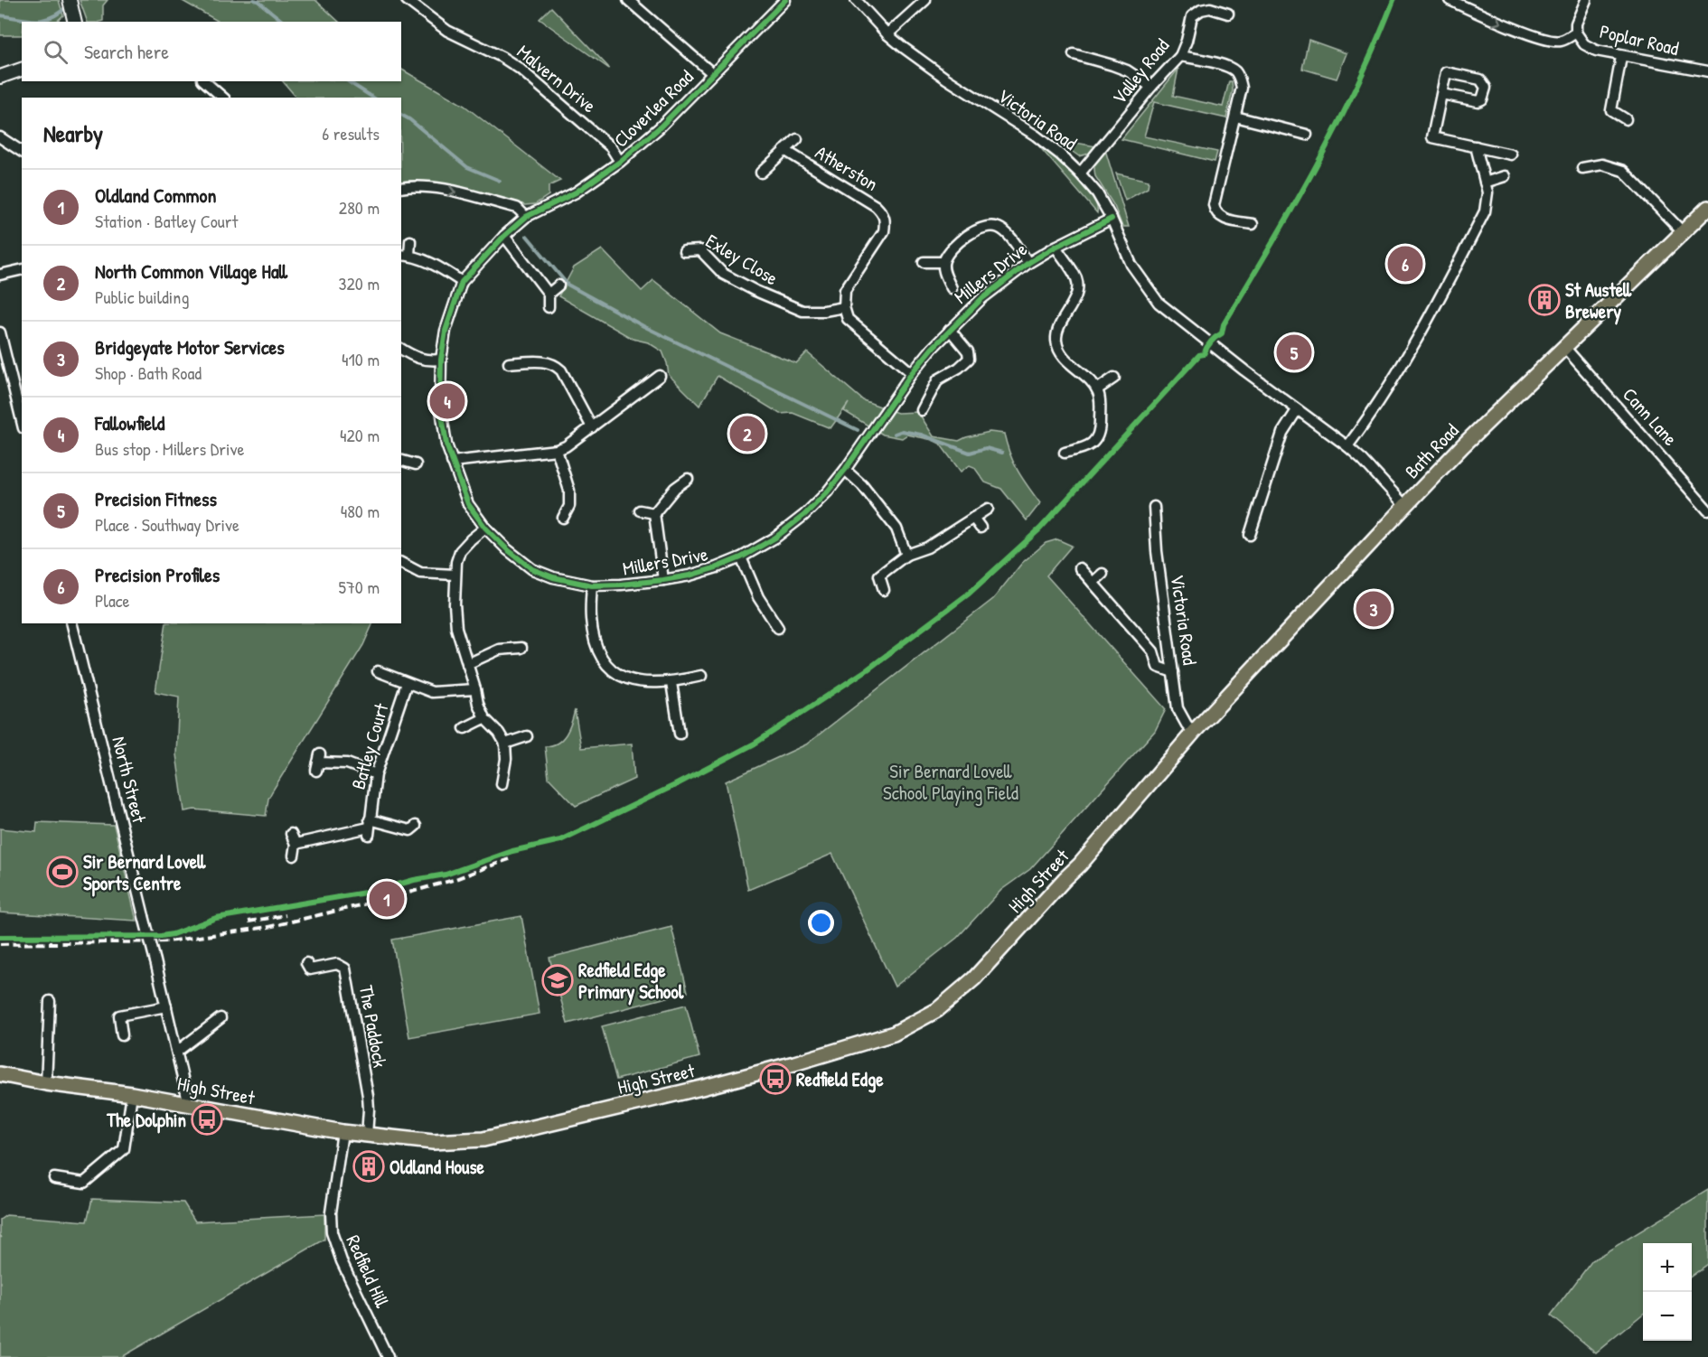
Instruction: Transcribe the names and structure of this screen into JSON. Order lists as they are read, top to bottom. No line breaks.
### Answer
{"streets":{"main road":["Bath Road","High Street"],"street":["Poplar Road","Valley Road","Malvern Drive","Cloverlea Road","Victoria Road","Atherston","Exley Close","Millers Drive","Cann Lane","Batley Court","North Street","The Paddock","Redfield Hill"]},"crossings":[["Valley Road","Victoria Road"],["Malvern Drive","Cloverlea Road"],["Cloverlea Road","Millers Drive"],["Victoria Road","Millers Drive"],["Victoria Road","Bath Road"],["Victoria Road","High Street"],["Atherston","Exley Close"],["Cann Lane","Bath Road"],["Bath Road","High Street"],["North Street","High Street"],["High Street","The Paddock"],["High Street","Redfield Hill"]],"one_way":["Poplar Road"],"parks":["Sir Bernard Lovell School Playing Field"],"places":{"building":["St Austell Brewery","Oldland House"],"sports":["Sir Bernard Lovell Sports Centre"],"school or university":["Redfield Edge Primary School"],"bus stop":["Redfield Edge","The Dolphin"]},"page":{"search":"Search here","heading":["Nearby","6 results"],"list":[{"mark":"1","name":"Oldland Common","note":"Station · Batley Court","value":"280 m"},{"mark":"2","name":"North Common Village Hall","note":"Public building","value":"320 m"},{"mark":"3","name":"Bridgeyate Motor Services","note":"Shop · Bath Road","value":"410 m"},{"mark":"4","name":"Fallowfield","note":"Bus stop · Millers Drive","value":"420 m"},{"mark":"5","name":"Precision Fitness","note":"Place · Southway Drive","value":"480 m"},{"mark":"6","name":"Precision Profiles","note":"Place","value":"570 m"}],"pins":["6","5","4","2","3","1"],"map_buttons":["+","−"]}}
